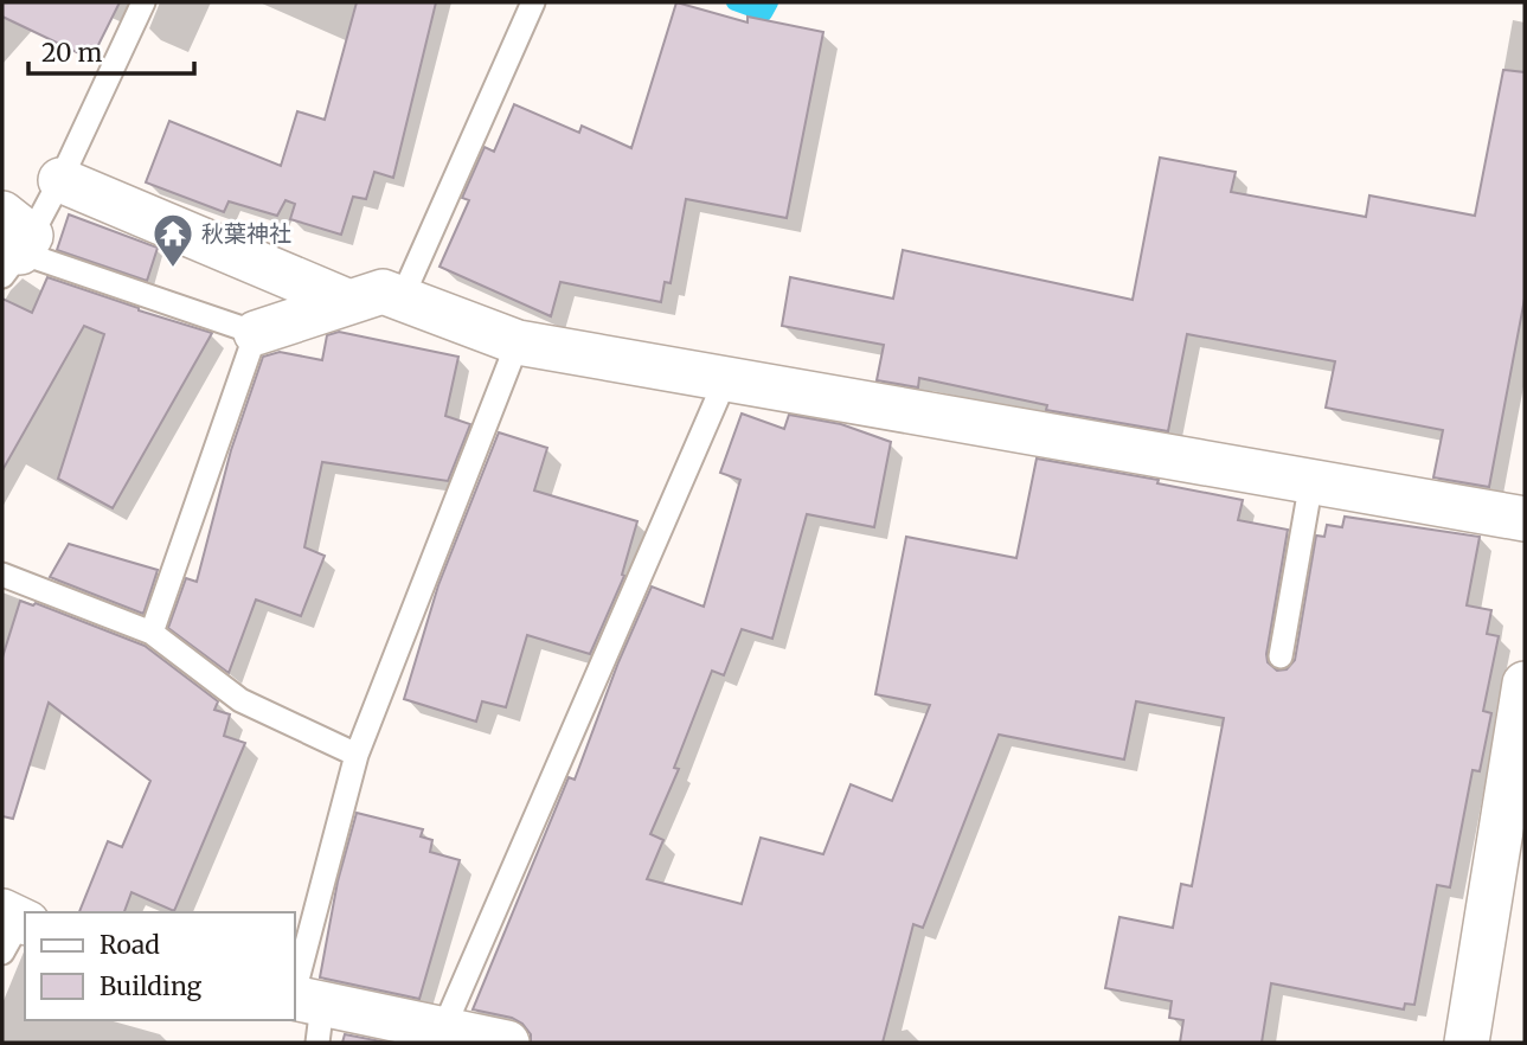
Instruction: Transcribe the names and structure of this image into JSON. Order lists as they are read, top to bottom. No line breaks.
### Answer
{"places":{"temple":["秋葉神社"]},"legend":["Road","Building"],"scale_bar":"20 m"}
